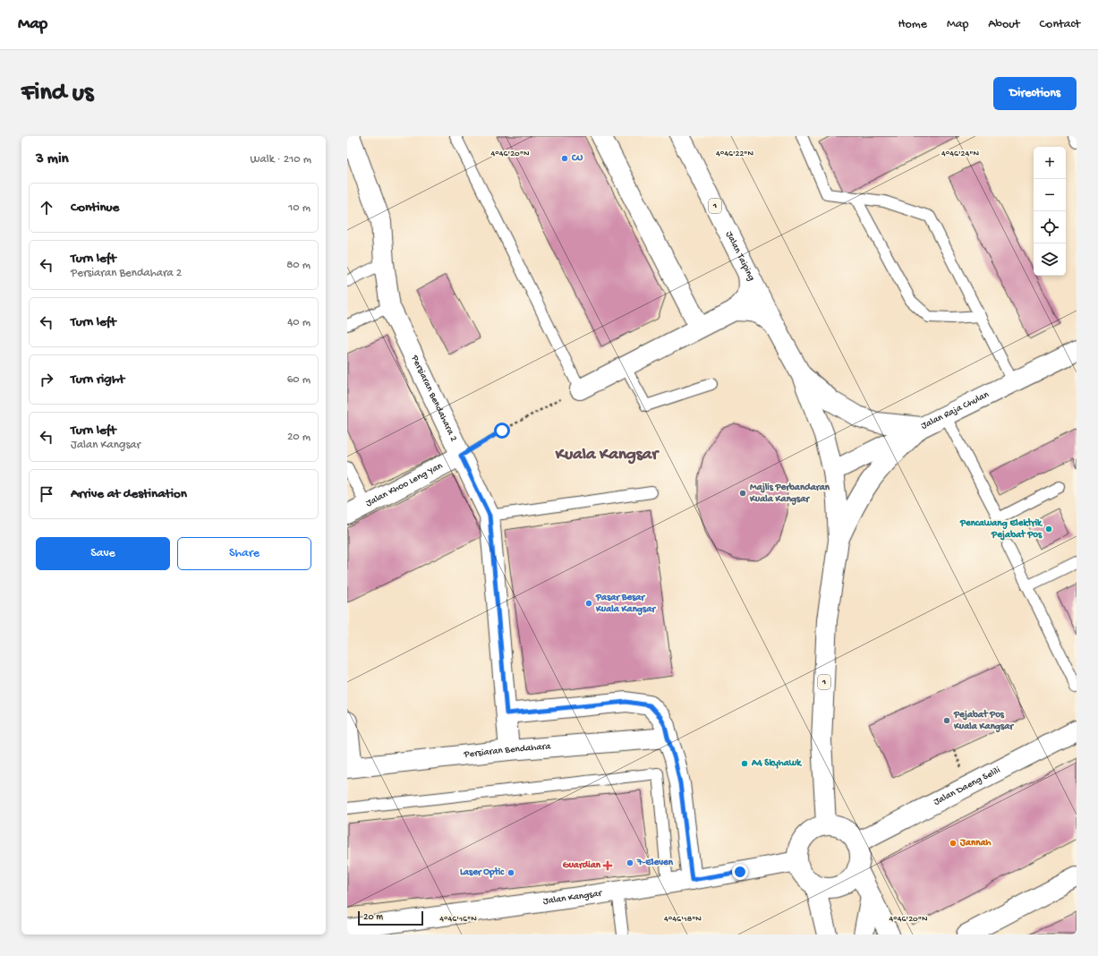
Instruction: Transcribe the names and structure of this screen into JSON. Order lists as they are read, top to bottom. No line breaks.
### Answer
{"streets":{"main road":["1","Jalan Taiping","Persiaran Bendahara 2","Jalan Raja Chulan","Jalan Khoo Leng Yan","Persiaran Bendahara","Jalan Daeng Selili","Jalan Kangsar"]},"crossings":[["1","Jalan Taiping"],["1","Jalan Raja Chulan"],["1","Jalan Daeng Selili"],["1","Jalan Kangsar"],["Persiaran Bendahara 2","Jalan Khoo Leng Yan"],["Persiaran Bendahara 2","Persiaran Bendahara"],["Jalan Daeng Selili","Jalan Kangsar"]],"districts":["Kuala Kangsar"],"places":{"other":["CU","Majlis Perbandaran Kuala Kangsar","Pencawang Elektrik Pejabat Pos","Pasar Besar Kuala Kangsar","Pejabat Pos Kuala Kangsar","A4 Skyhawk","Jannah","7-Eleven","Laser Optic"],"health":["Guardian"]},"scale_bar":"20 m","page":{"header":"Map","nav":["Home","Map","About","Contact"],"buttons":["Directions",["Save","Share"]],"title":"Find us","heading":["3 min","Walk · 210 m"],"map_buttons":["+","−"],"list":[["Continue","10 m"],["Turn left","Persiaran Bendahara 2","80 m"],["Turn left","40 m"],["Turn right","60 m"],["Turn left","Jalan Kangsar","20 m"],"Arrive at destination"],"scale":"20 m"},"coordinates":["4°46'20\"N","4°46'22\"N","4°46'24\"N","4°46'16\"N","4°46'18\"N"]}
